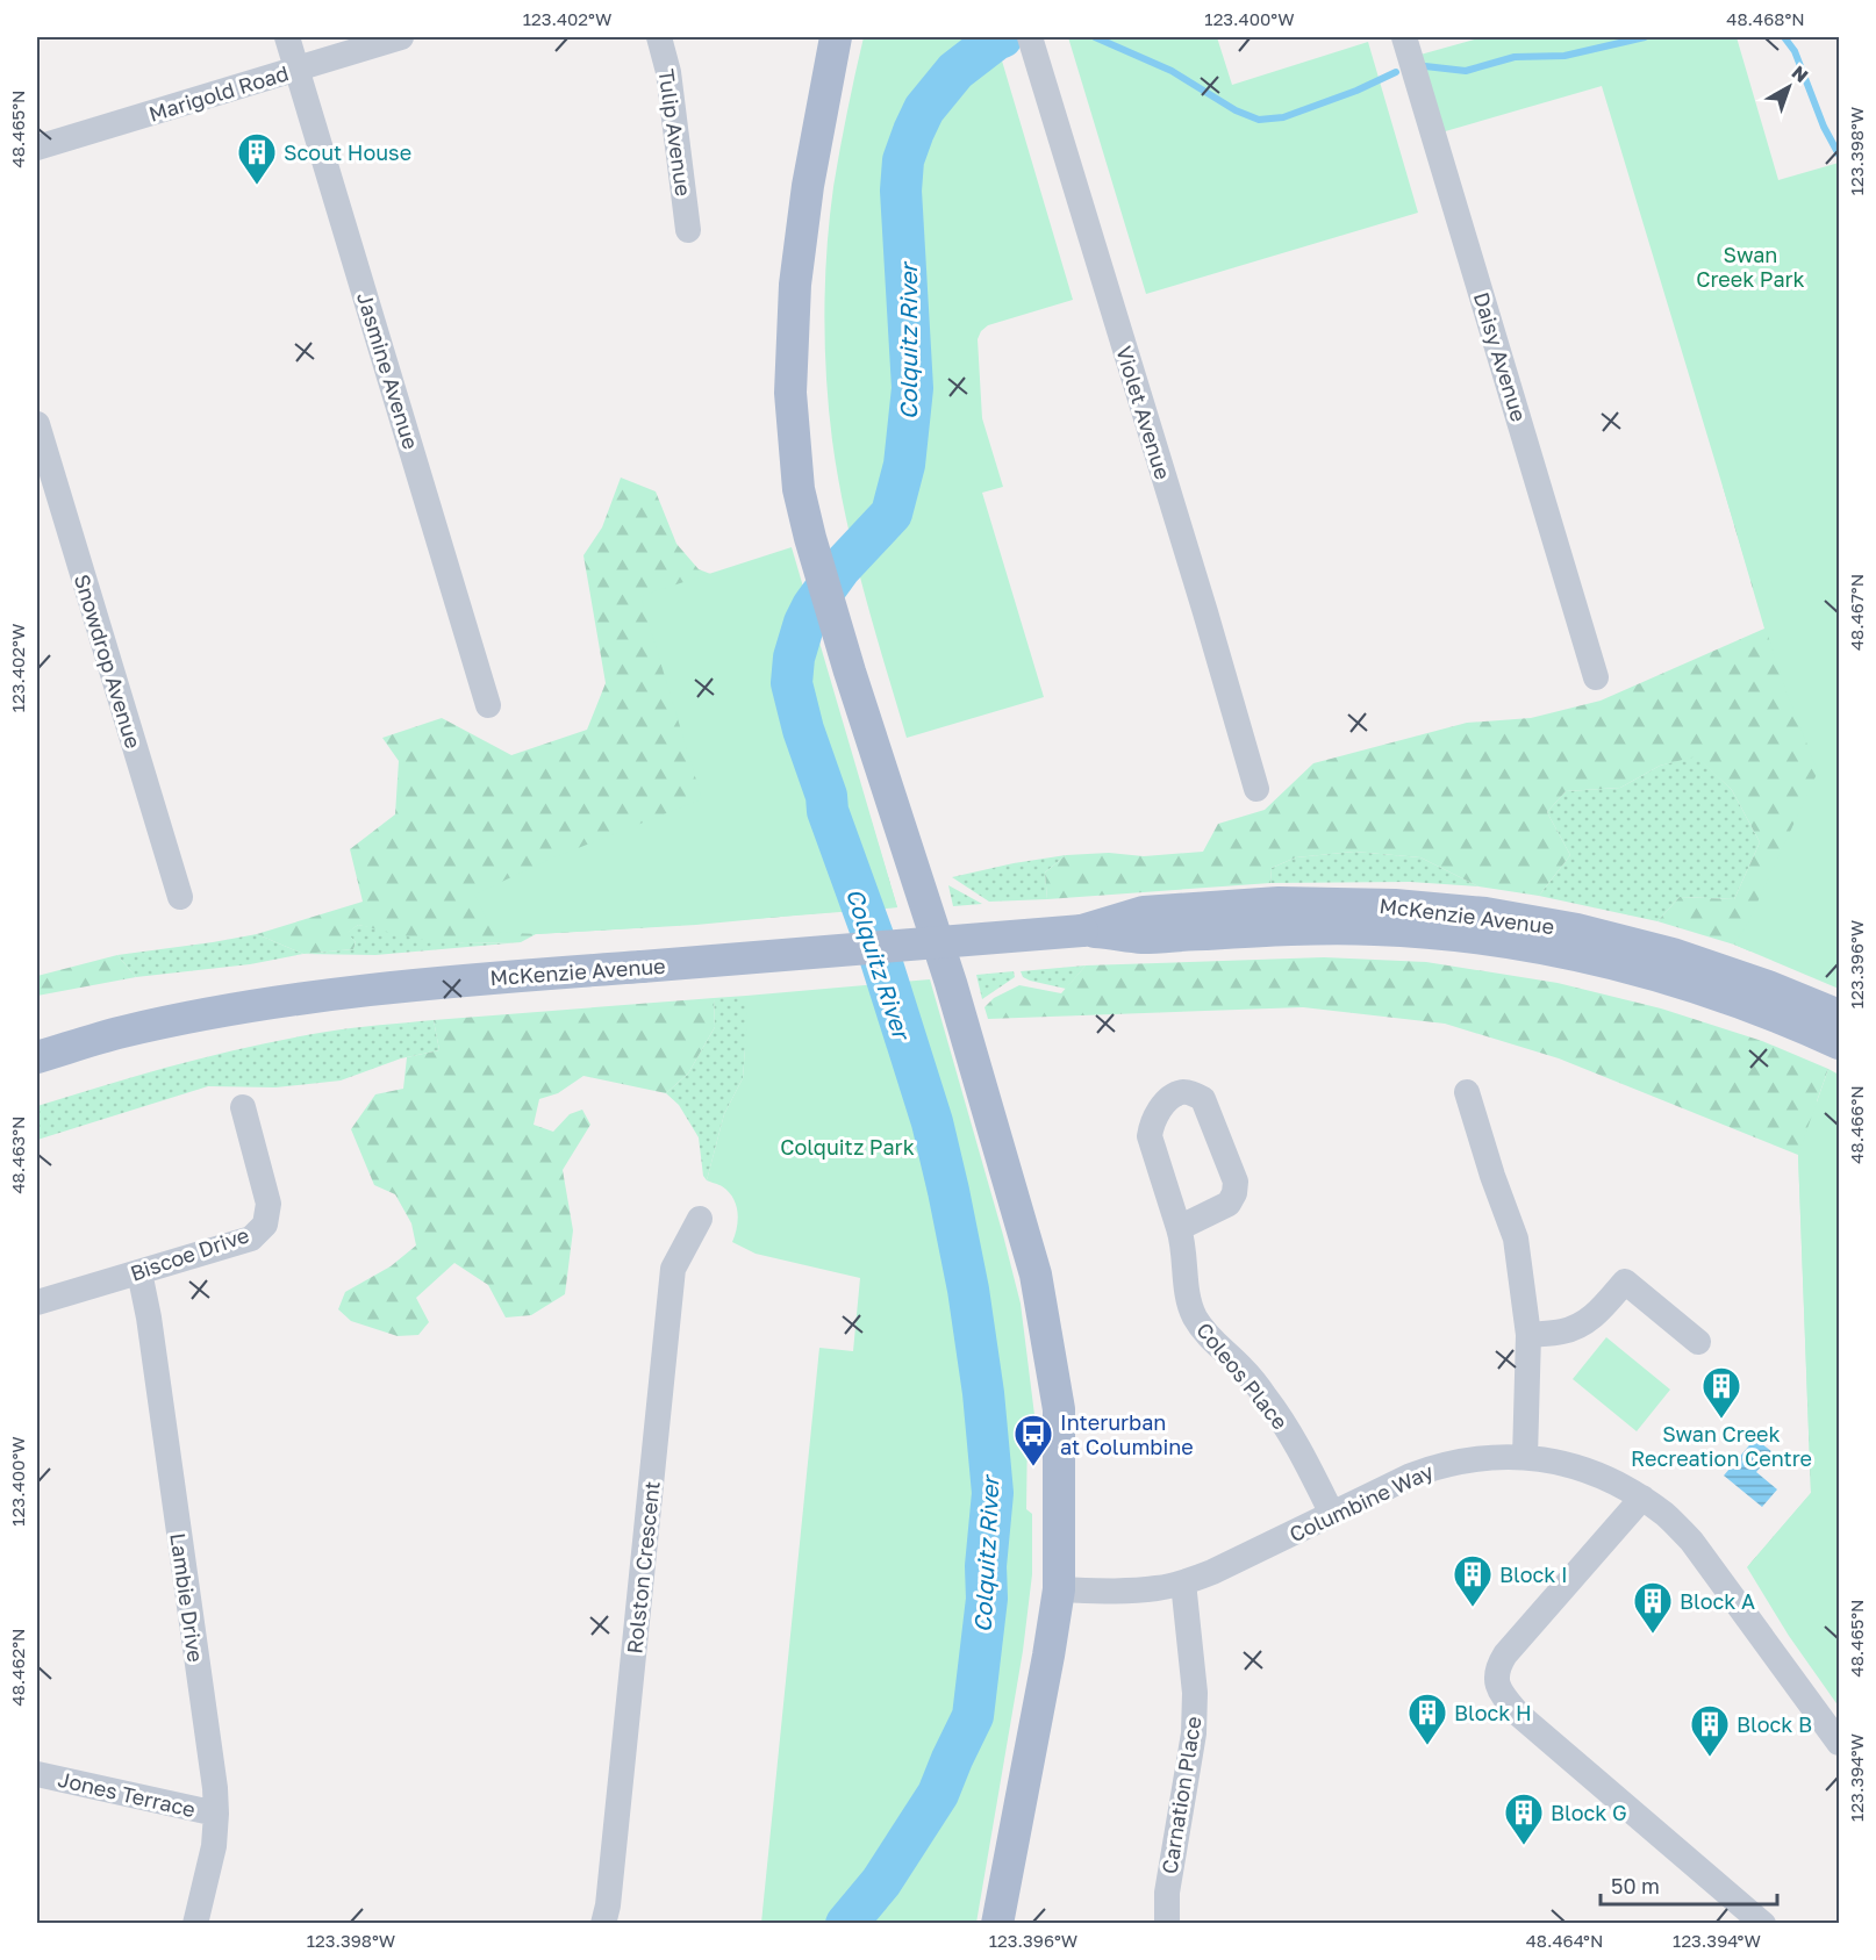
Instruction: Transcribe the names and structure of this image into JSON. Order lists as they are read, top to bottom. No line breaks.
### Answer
{"streets":{"main road":["McKenzie Avenue"],"street":["Marigold Road","Tulip Avenue","Daisy Avenue","Jasmine Avenue","Violet Avenue","Snowdrop Avenue","Biscoe Drive","Coleos Place","Columbine Way","Rolston Crescent","Lambie Drive","Jones Terrace","Carnation Place"]},"crossings":[["Marigold Road","Jasmine Avenue"],["Biscoe Drive","Lambie Drive"],["Coleos Place","Columbine Way"],["Columbine Way","Carnation Place"],["Lambie Drive","Jones Terrace"]],"water":["Colquitz River"],"parks":["Swan Creek Park","Colquitz Park"],"places":{"building":["Scout House","Swan Creek Recreation Centre","Block I","Block A","Block H","Block B","Block G"],"bus stop":["Interurban at Columbine"]},"scale_bar":"50 m","north":"top right","coordinates":["123.402°W","123.400°W","48.468°N","48.465°N","123.398°W","48.467°N","123.396°W","48.466°N","48.463°N","48.462°N","123.394°W","48.464°N"]}
